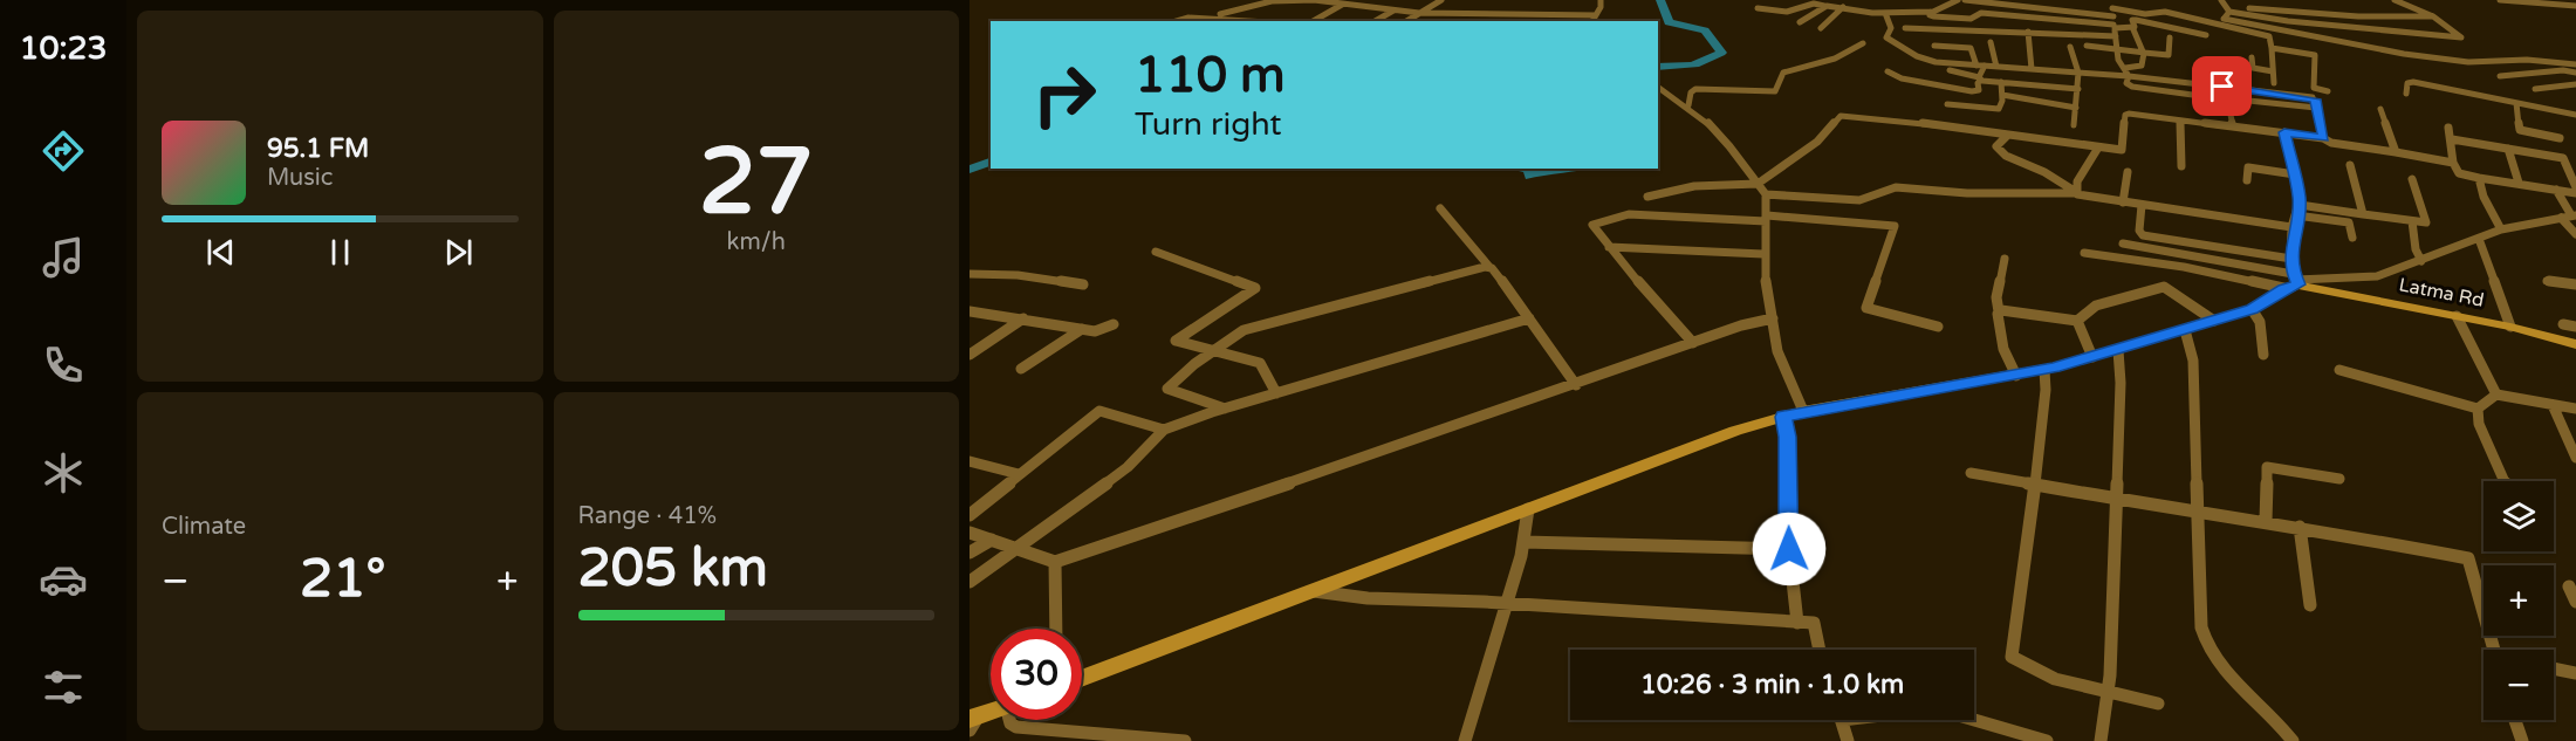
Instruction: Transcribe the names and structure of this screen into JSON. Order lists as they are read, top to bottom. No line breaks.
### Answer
{"streets":{"street":["Latma Rd"]},"page":{"tabs":"10:23","tile":[["27","km/h"],"Climate",["Range · 41%","205 km"]],"turn":["110 m","Turn right"],"song":["95.1 FM","Music"],"map_buttons":["+","−"],"heat":["−","21°","+"],"limit":"30","trip":"10:26 · 3 min · 1.0 km"}}
